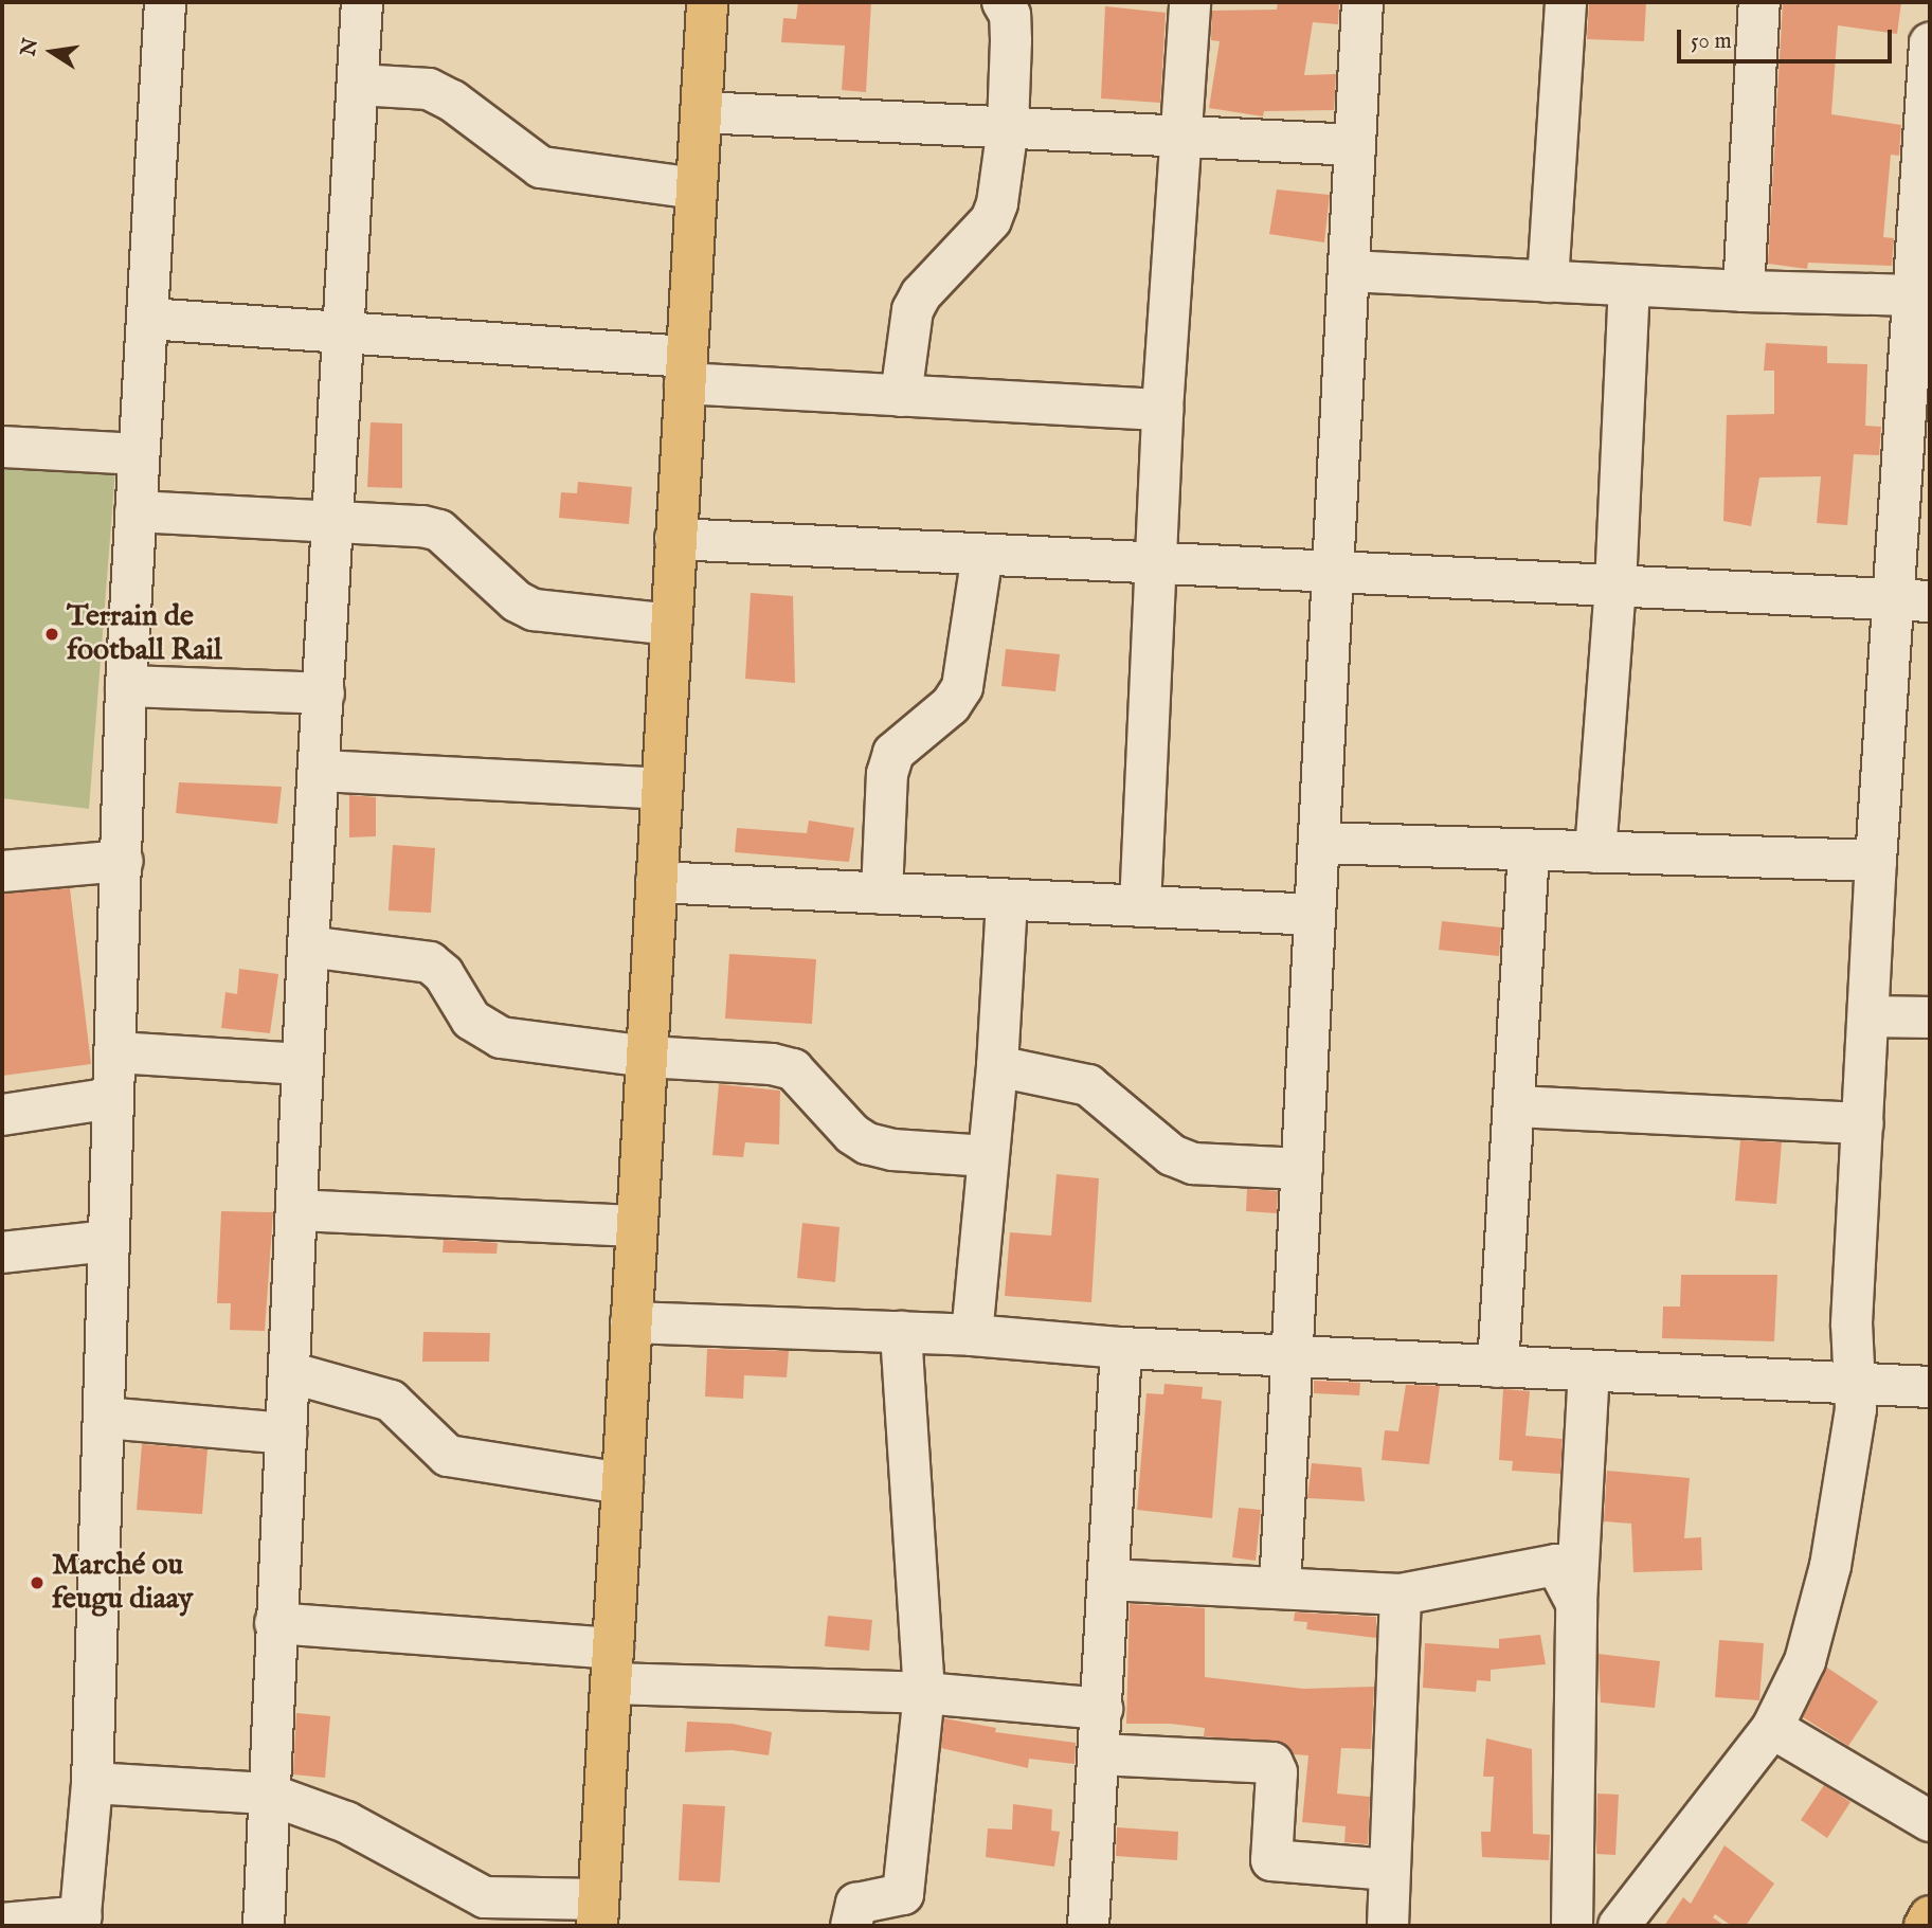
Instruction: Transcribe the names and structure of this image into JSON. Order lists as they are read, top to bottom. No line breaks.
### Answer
{"places":["Terrain de football Rail","Marché ou feugu diaay"],"scale_bar":"50 m","north":"left"}
